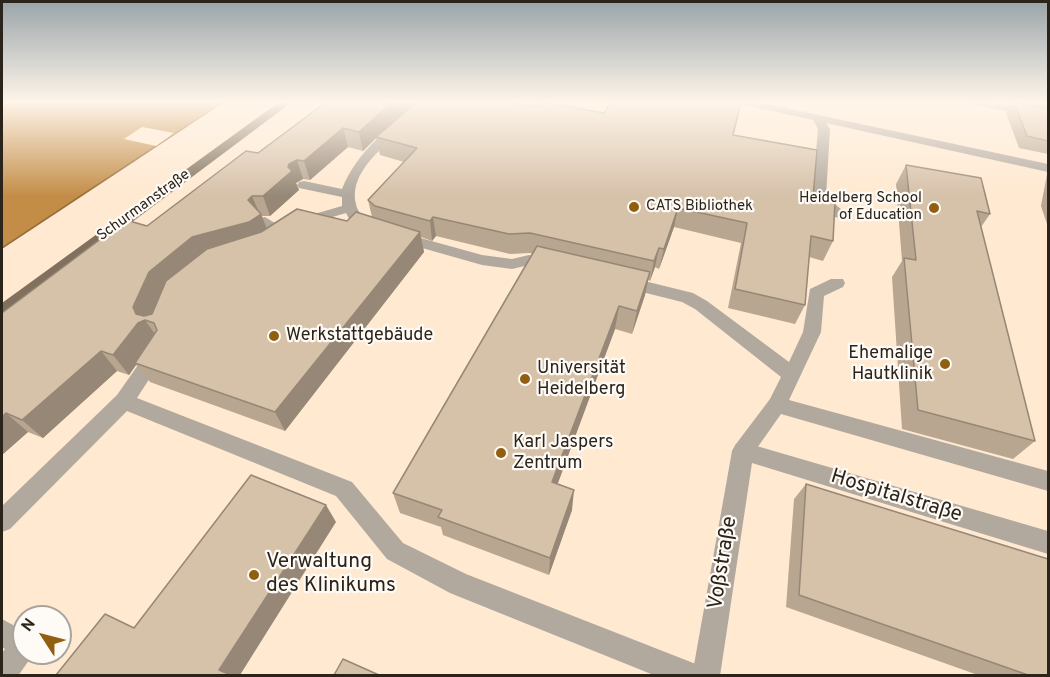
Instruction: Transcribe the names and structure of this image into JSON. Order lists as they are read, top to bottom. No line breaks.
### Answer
{"streets":{"main road":["Schurmanstraße"],"street":["Hospitalstraße","Voßstraße"]},"crossings":[["Hospitalstraße","Voßstraße"]],"places":["CATS Bibliothek","Heidelberg School of Education","Werkstattgebäude","Ehemalige Hautklinik","Universität Heidelberg","Karl Jaspers Zentrum","Verwaltung des Klinikums"],"north":"top left"}
